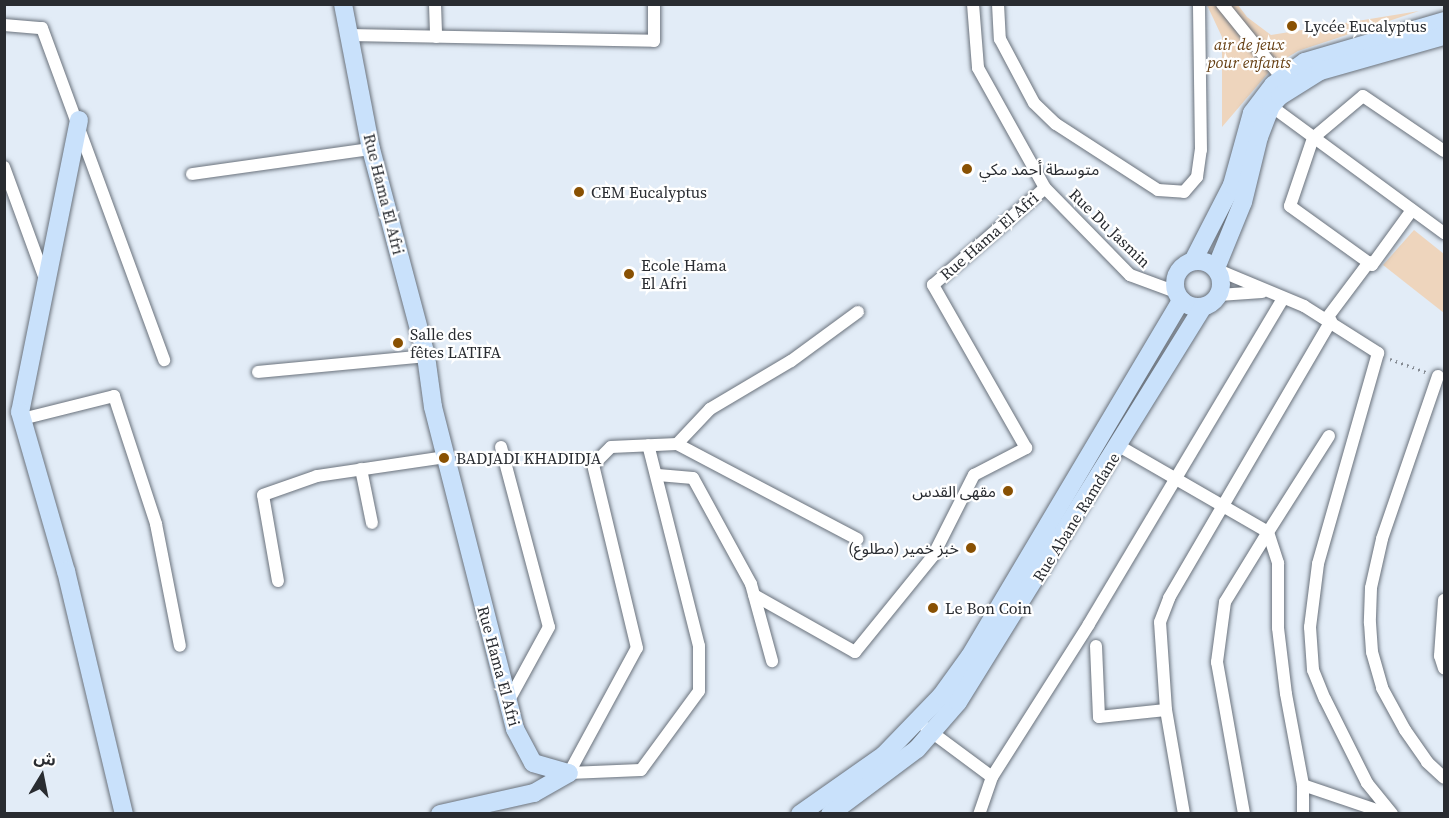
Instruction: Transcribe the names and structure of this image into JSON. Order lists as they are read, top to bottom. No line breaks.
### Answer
{"streets":{"street":["Rue Hama El Afri","Rue Du Jasmin","Rue Abane Ramdane"]},"crossings":[["Rue Hama El Afri","Rue Du Jasmin"],["Rue Du Jasmin","Rue Abane Ramdane"]],"parks":["air de jeux pour enfants"],"places":["Lycée Eucalyptus","متوسطة أحمد مكي","CEM Eucalyptus","Ecole Hama El Afri","Salle des fêtes LATIFA","BADJADI KHADIDJA","مقهى القدس","خبز خمير (مطلوع)","Le Bon Coin"],"north":"top"}
